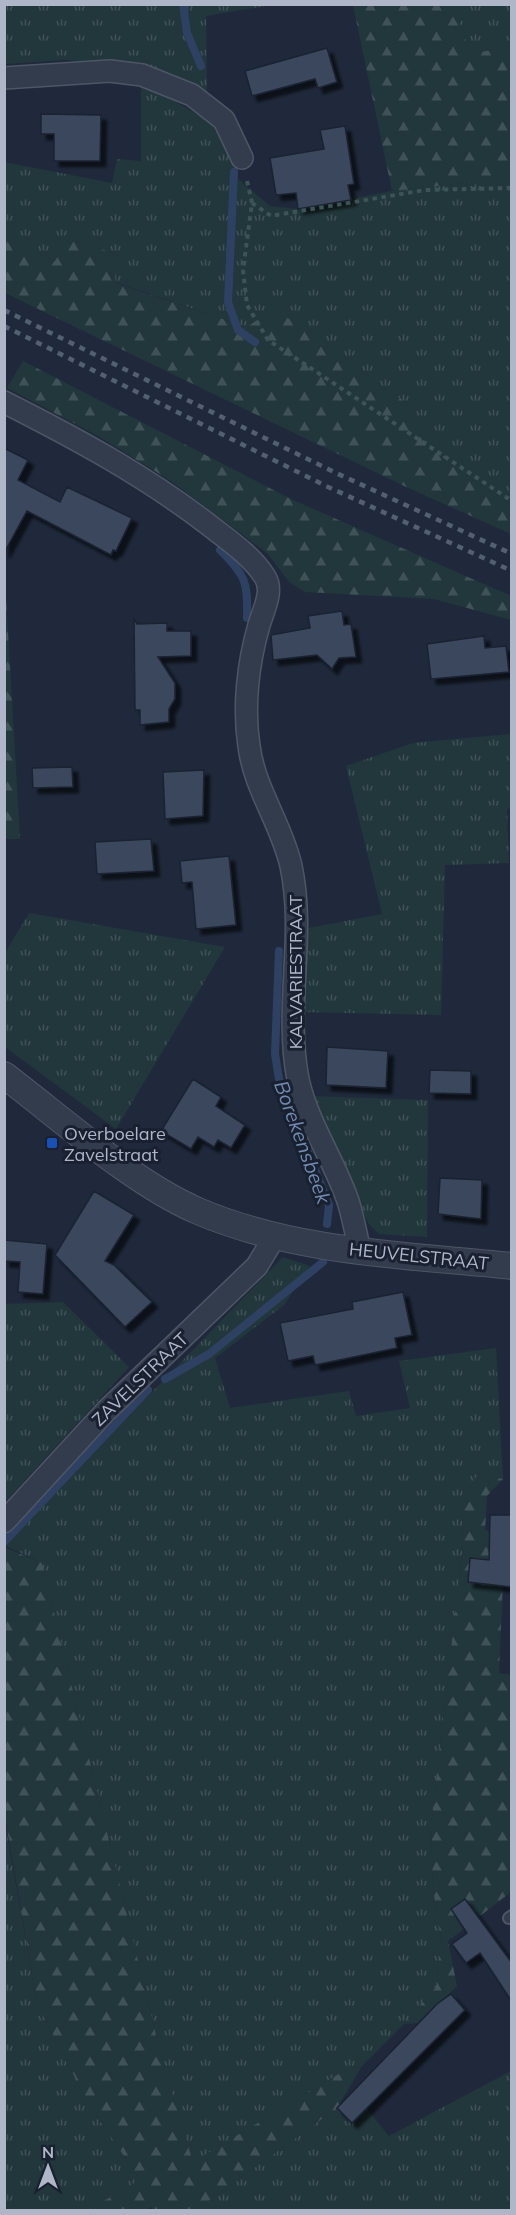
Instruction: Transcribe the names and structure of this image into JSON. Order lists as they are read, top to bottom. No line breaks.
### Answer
{"streets":{"street":["KALVARIESTRAAT","HEUVELSTRAAT","ZAVELSTRAAT"]},"crossings":[["KALVARIESTRAAT","HEUVELSTRAAT"],["HEUVELSTRAAT","ZAVELSTRAAT"]],"water":["Borekensbeek"],"places":{"transit":["Overboelare Zavelstraat"]},"north":"top"}
